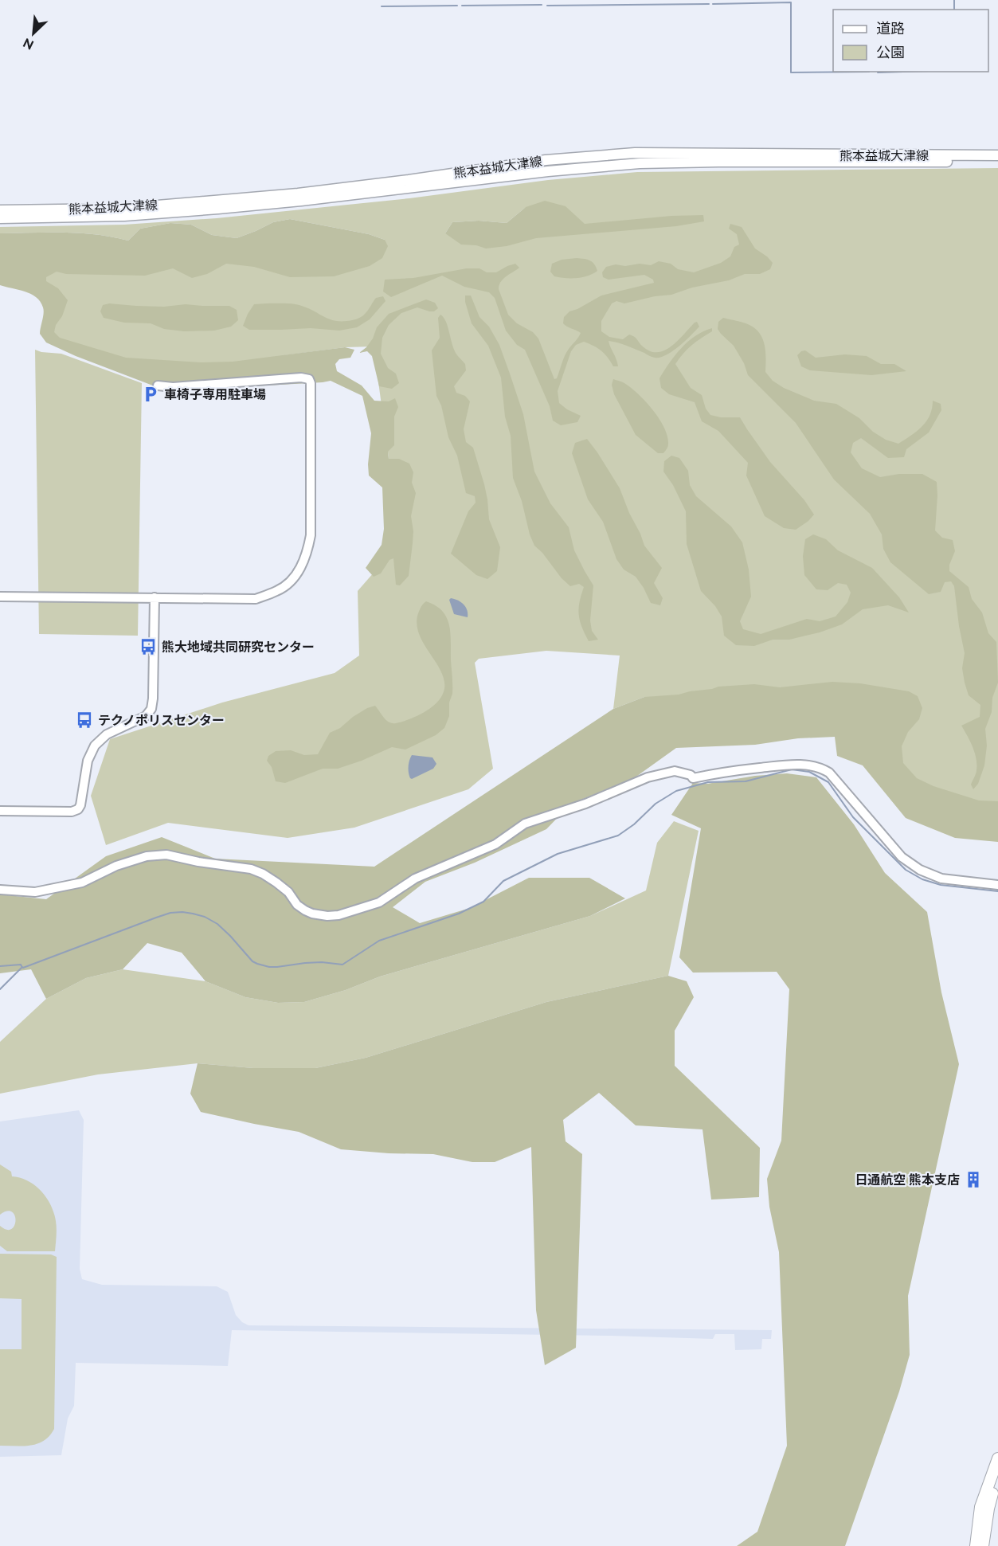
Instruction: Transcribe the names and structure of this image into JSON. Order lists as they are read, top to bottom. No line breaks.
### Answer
{"streets":{"main road":["熊本益城大津線"]},"places":{"parking":["車椅子専用駐車場"],"bus stop":["熊大地域共同研究センター","テクノポリスセンター"],"building":["日通航空 熊本支店"]},"legend":["道路","公園"],"north":"bottom left"}
